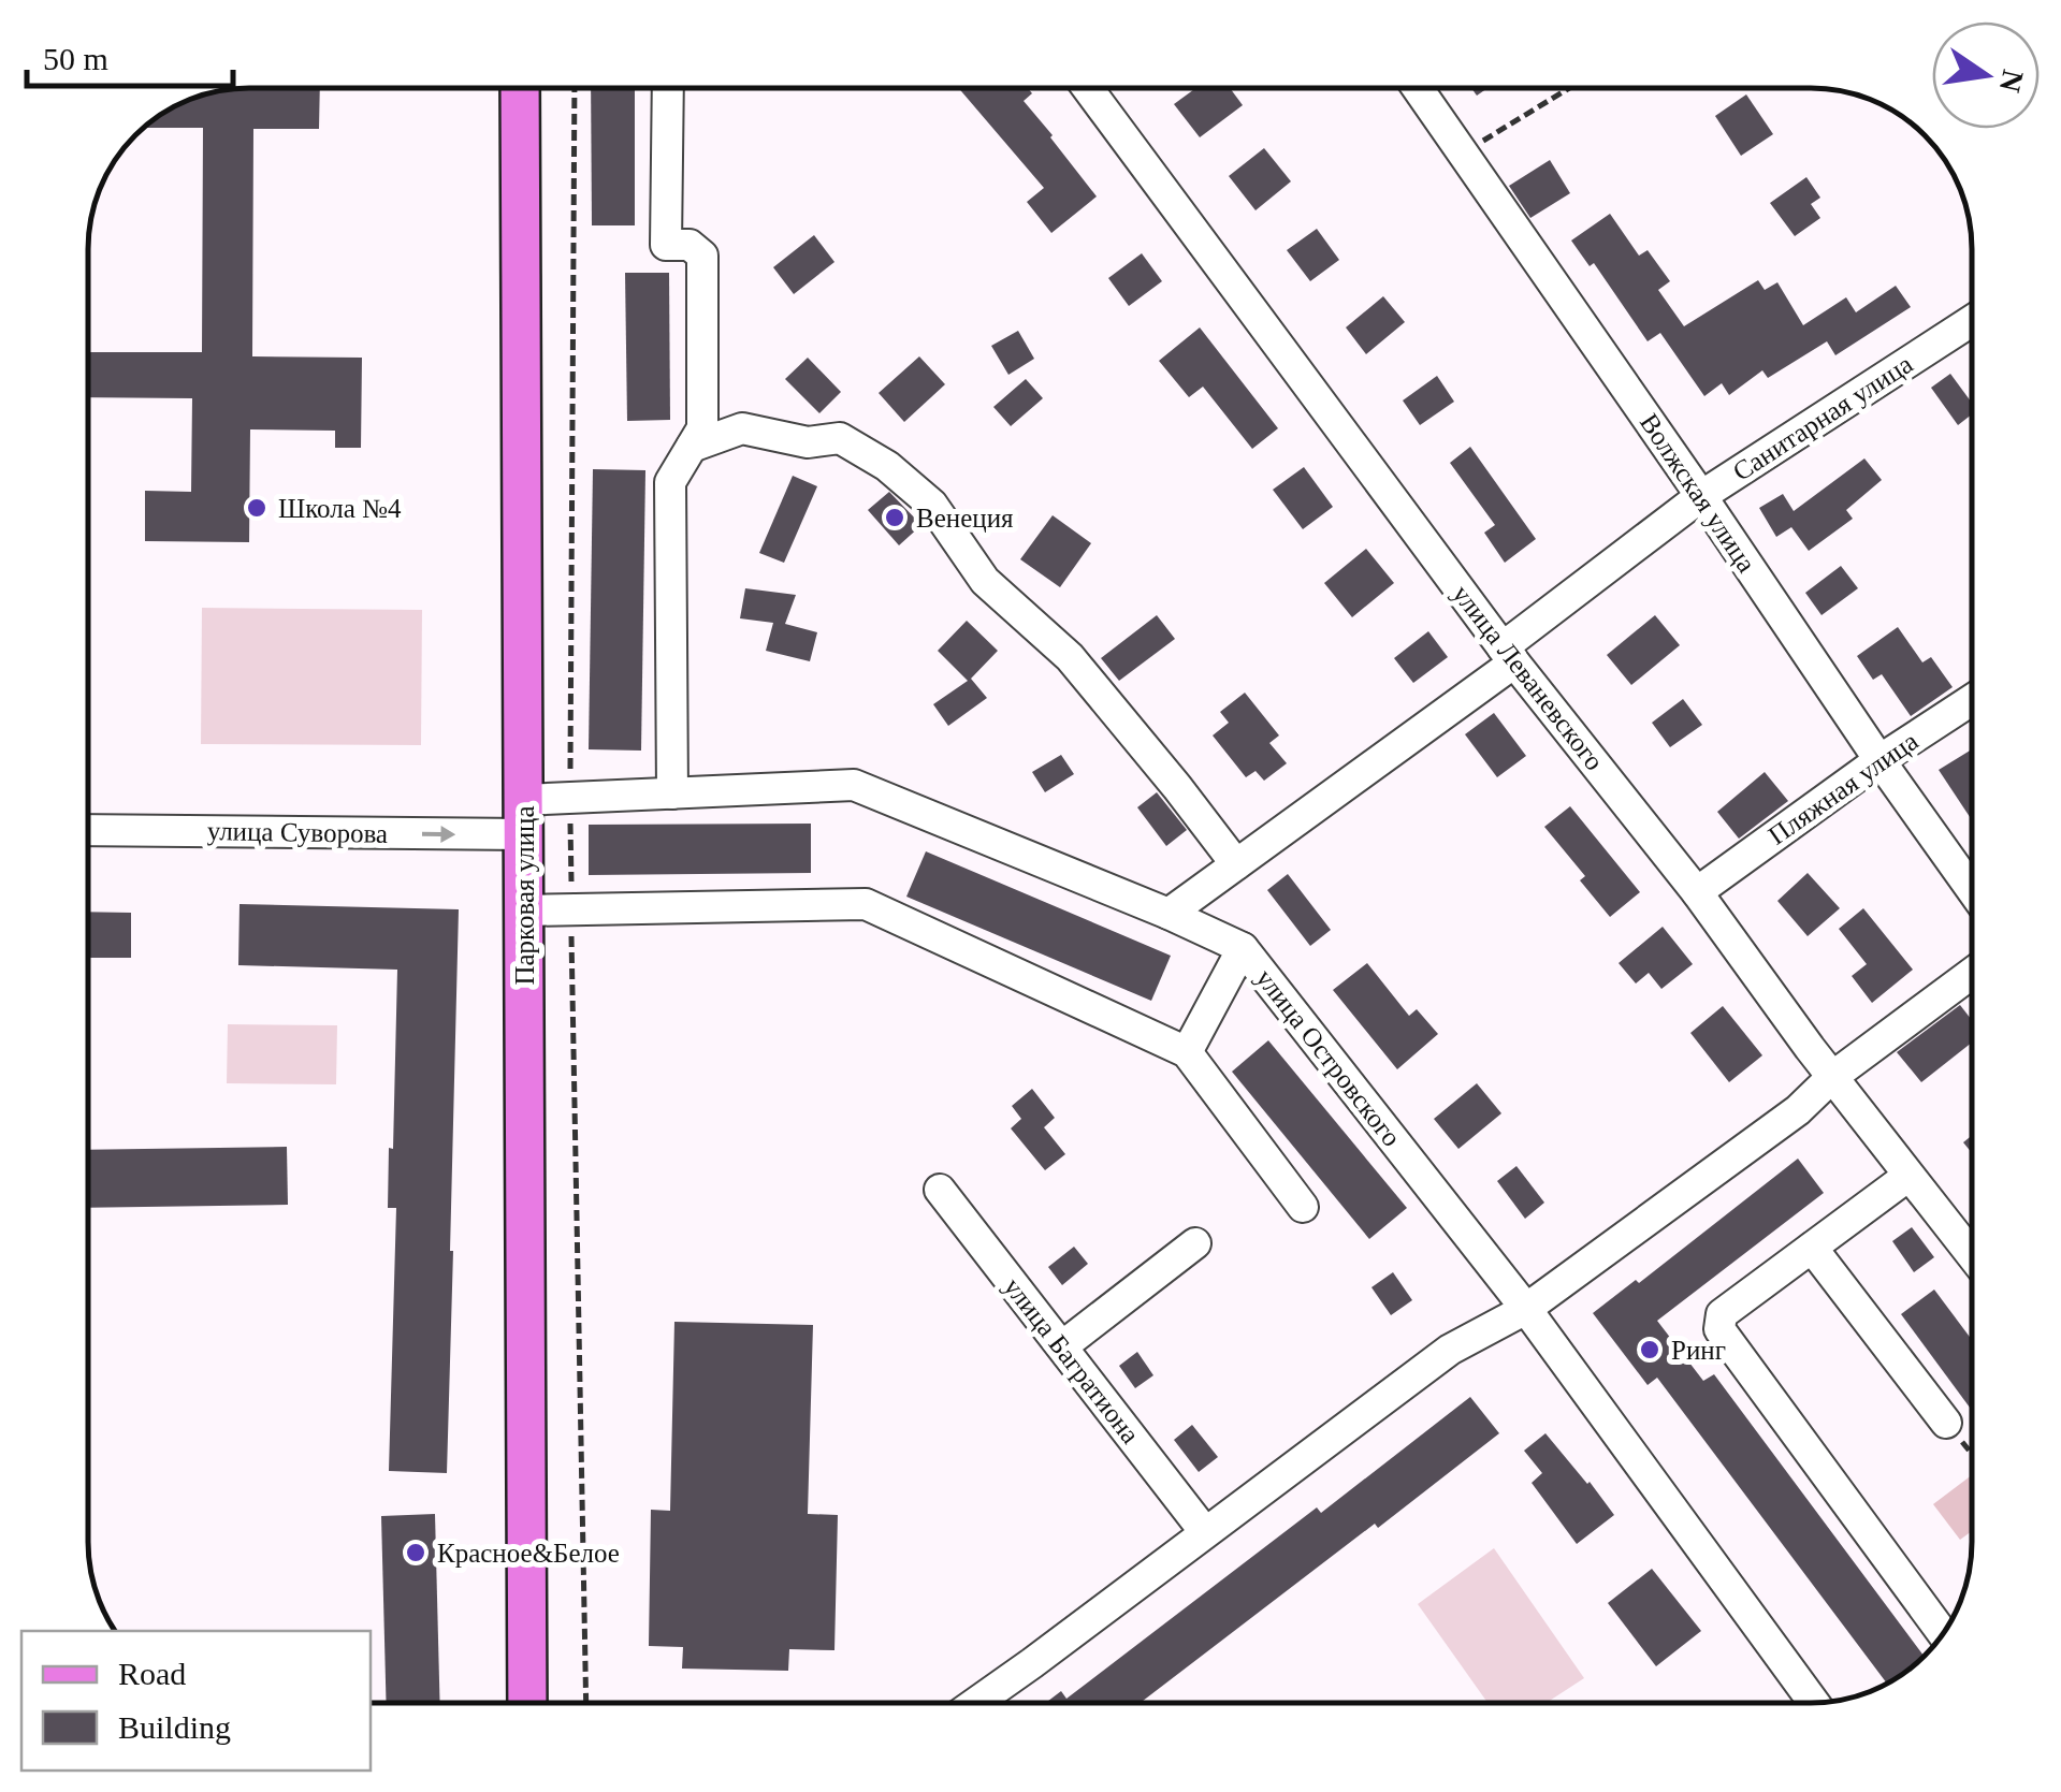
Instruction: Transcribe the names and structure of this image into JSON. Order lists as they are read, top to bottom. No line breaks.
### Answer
{"streets":{"main road":["Парковая улица"],"street":["Санитарная улица","Волжская улица","улица Леваневского","Пляжная улица","улица Суворова","улица Островского","улица Багратиона"]},"crossings":[["Санитарная улица","Волжская улица"],["Санитарная улица","улица Леваневского"],["Санитарная улица","улица Островского"],["Волжская улица","Пляжная улица"],["улица Леваневского","Пляжная улица"],["улица Суворова","Парковая улица"],["улица Суворова","улица Островского"],["Парковая улица","улица Островского"]],"one_way":["улица Суворова"],"places":["Школа №4","Венеция","Ринг","Красное&Белое"],"legend":["Road","Building"],"scale_bar":"50 m","north":"right"}
